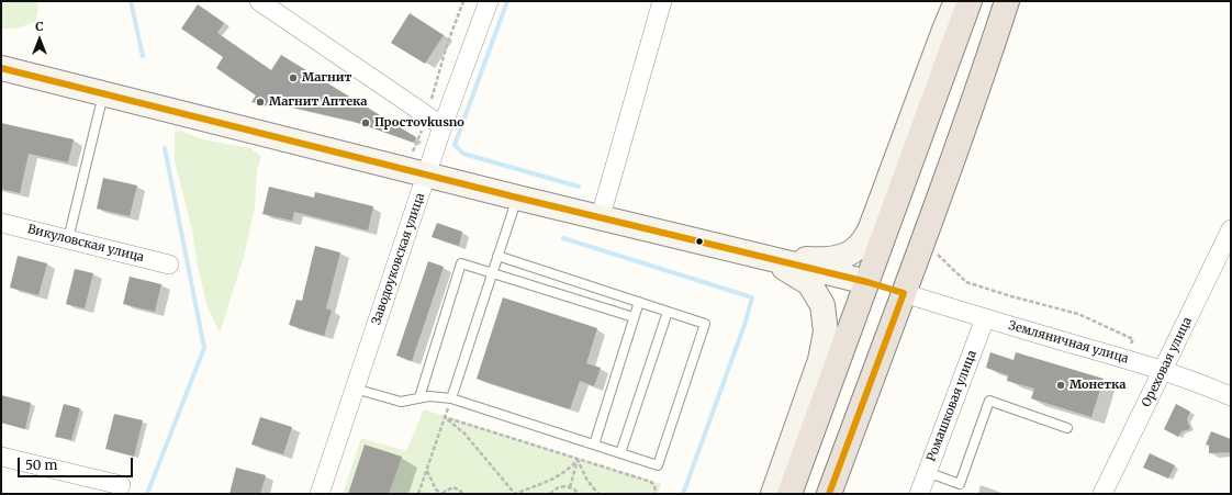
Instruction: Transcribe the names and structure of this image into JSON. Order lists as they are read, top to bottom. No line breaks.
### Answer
{"streets":{"street":["Викуловская улица","Заводоуковская улица","Земляничная улица","Ореховая улица","Ромашковая улица"]},"crossings":[["Земляничная улица","Ореховая улица"],["Земляничная улица","Ромашковая улица"]],"places":["Магнит","Магнит Аптека","Простоvkusno","Монетка"],"scale_bar":"50 m","north":"top"}
